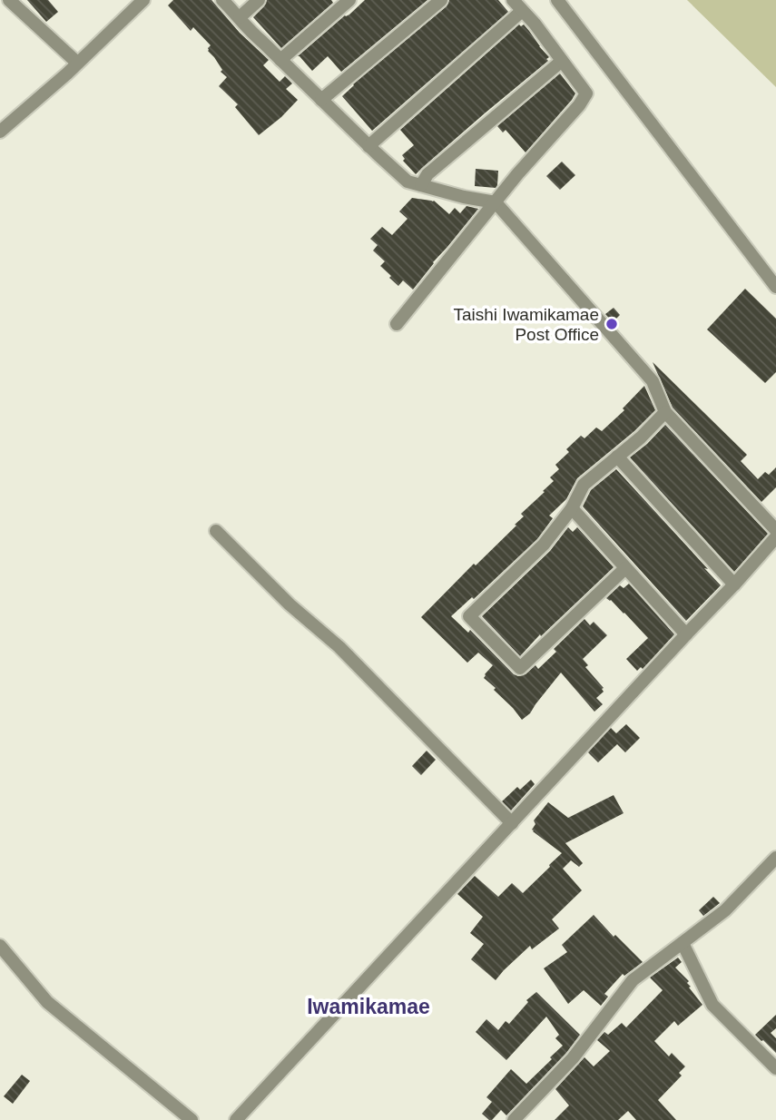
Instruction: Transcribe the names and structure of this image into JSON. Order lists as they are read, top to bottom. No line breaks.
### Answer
{"districts":["Iwamikamae"],"places":["Taishi Iwamikamae Post Office"]}
